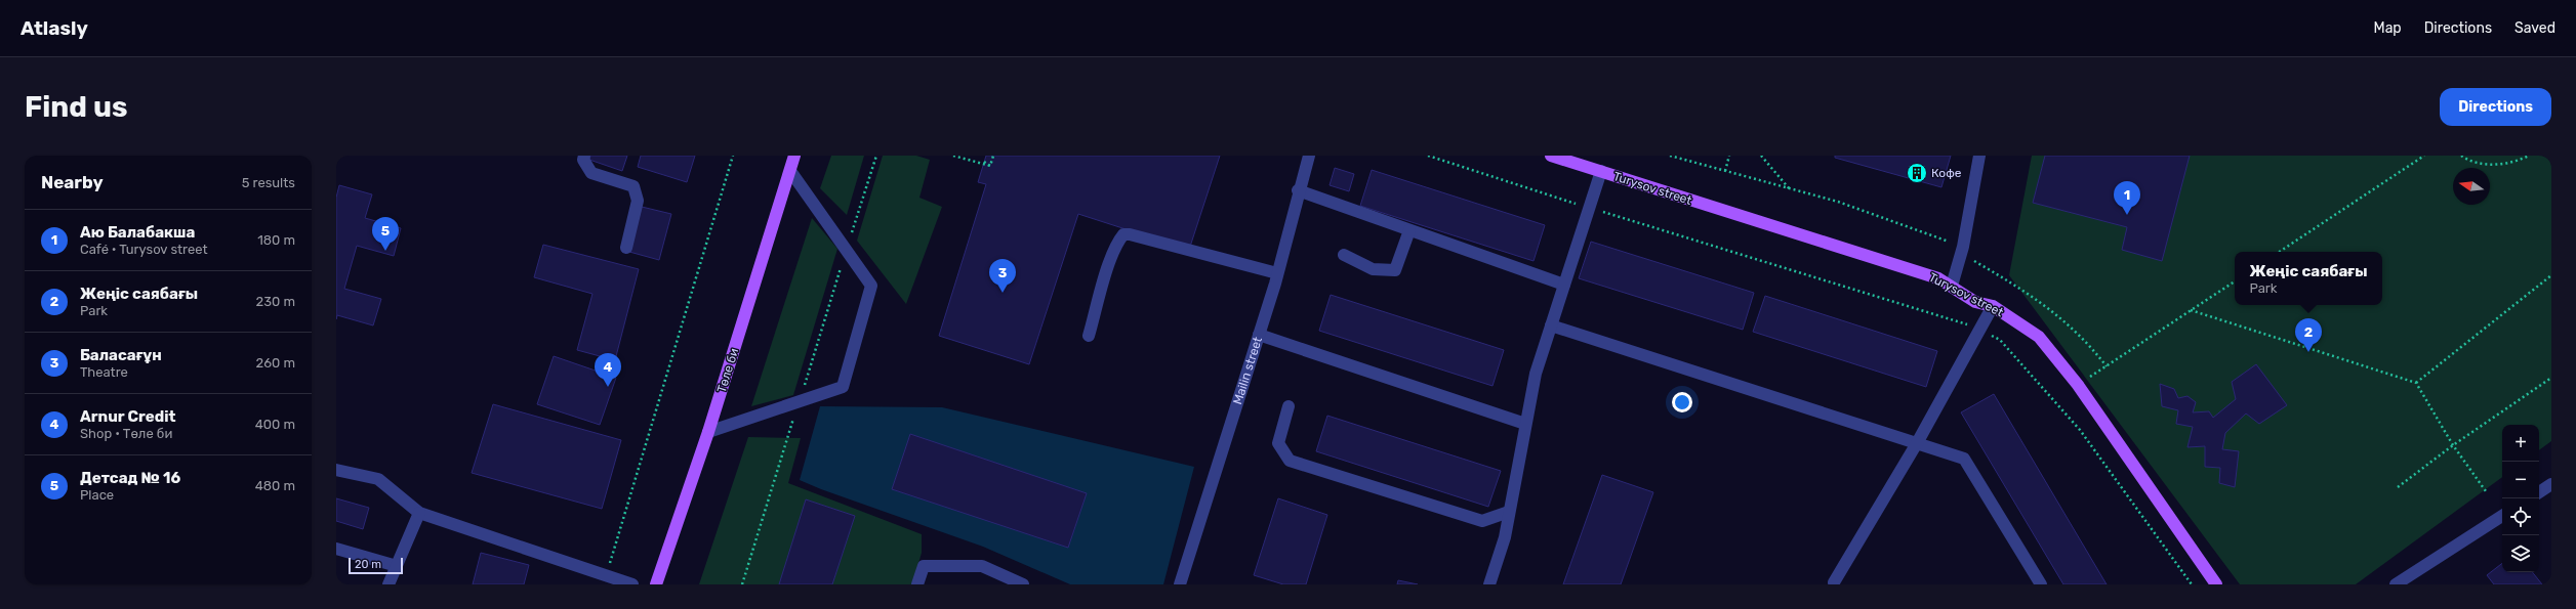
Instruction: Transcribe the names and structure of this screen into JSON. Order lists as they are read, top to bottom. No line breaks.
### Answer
{"streets":{"main road":["Turysov street","Төле би"],"street":["Mailin street"]},"places":{"building":["Кофе"]},"scale_bar":"20 m","north":"left","page":{"header":"Atlasly","nav":["Map","Directions","Saved"],"buttons":"Directions","title":"Find us","heading":["Nearby","5 results"],"pins":["1","5","3","2","4"],"list":[{"mark":"1","name":"Аю Балабакша","note":"Café · Turysov street","value":"180 m"},{"mark":"2","name":"Жеңіс саябағы","note":"Park","value":"230 m"},{"mark":"3","name":"Баласағұн","note":"Theatre","value":"260 m"},{"mark":"4","name":"Arnur Credit","note":"Shop · Төле би","value":"400 m"},{"mark":"5","name":"Детсад № 16","note":"Place","value":"480 m"}],"popup":["Жеңіс саябағы","Park"],"map_buttons":["+","−"],"scale":"20 m"}}
